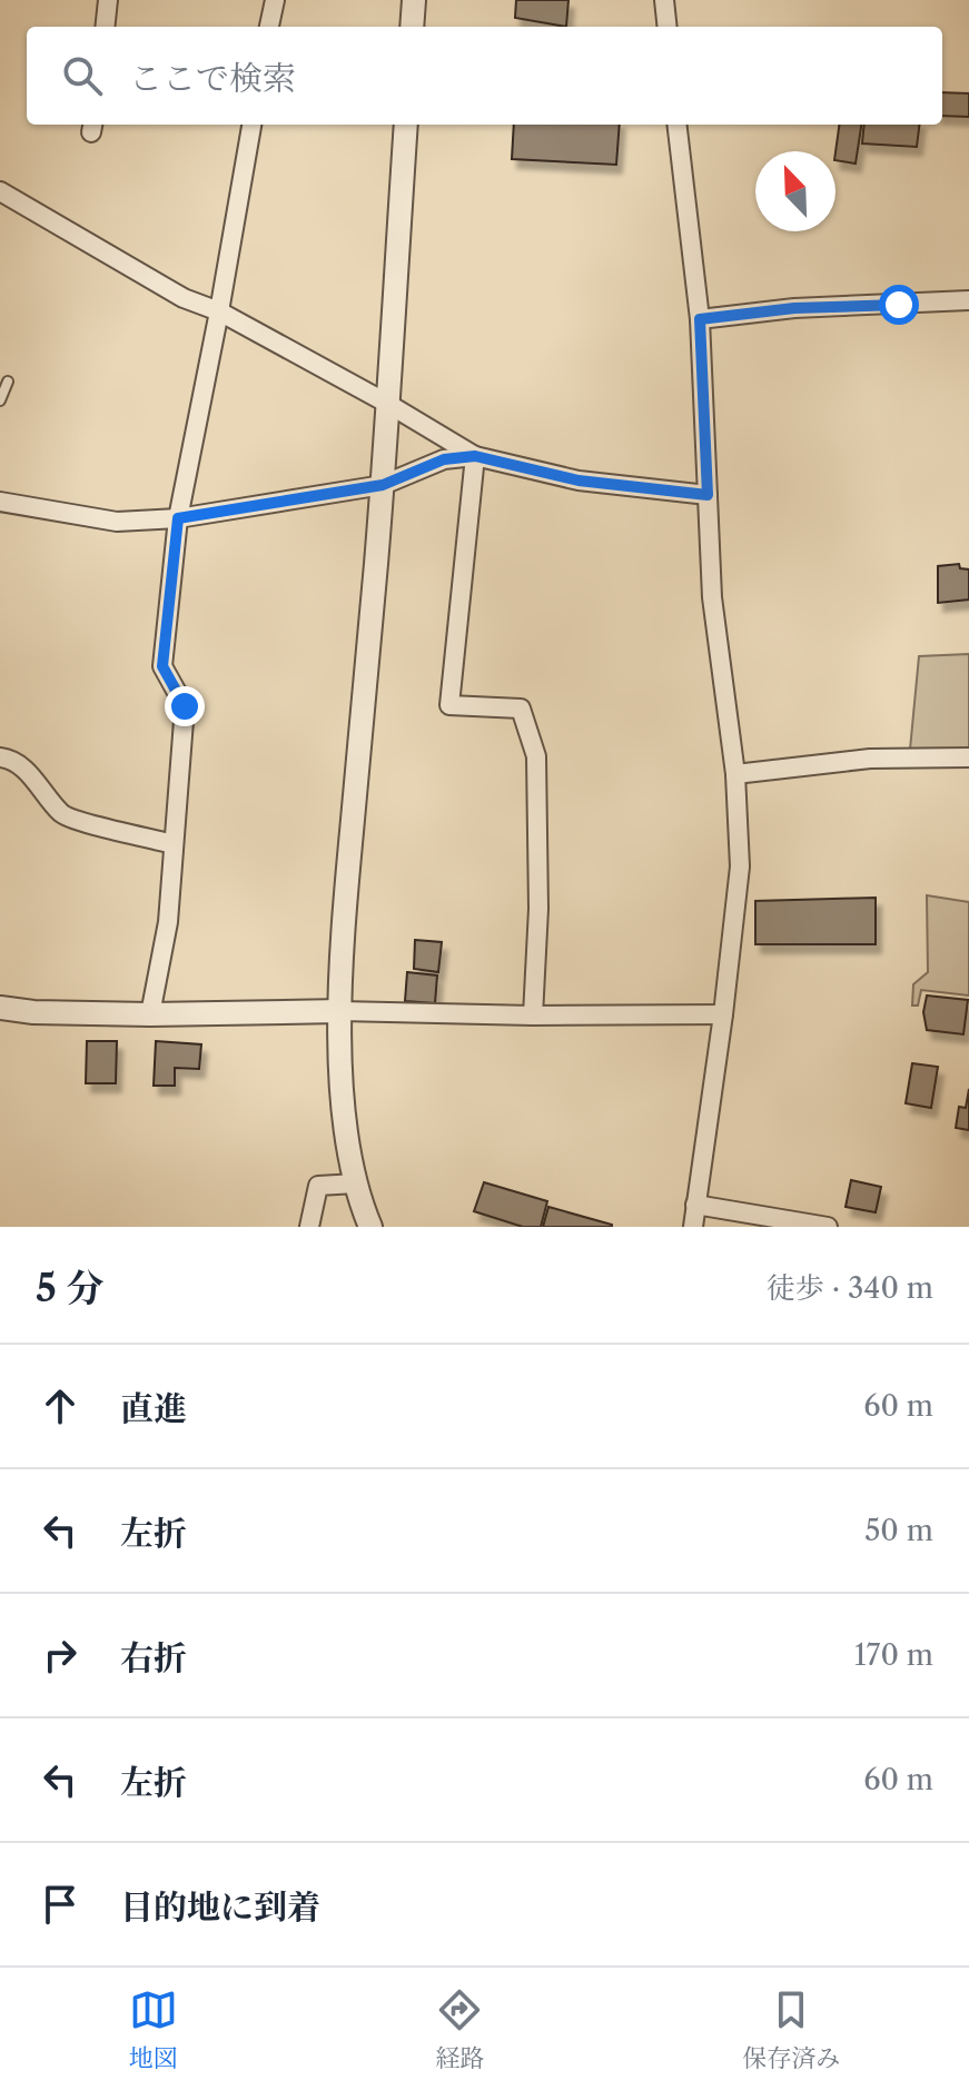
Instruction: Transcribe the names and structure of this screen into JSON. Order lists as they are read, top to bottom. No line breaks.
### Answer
{"north":"top left","page":{"search":"ここで検索","heading":["5 分","徒歩 · 340 m"],"list":[["直進","60 m"],["左折","50 m"],["右折","170 m"],["左折","60 m"],"目的地に到着"],"nav":["地図","経路","保存済み"]}}
